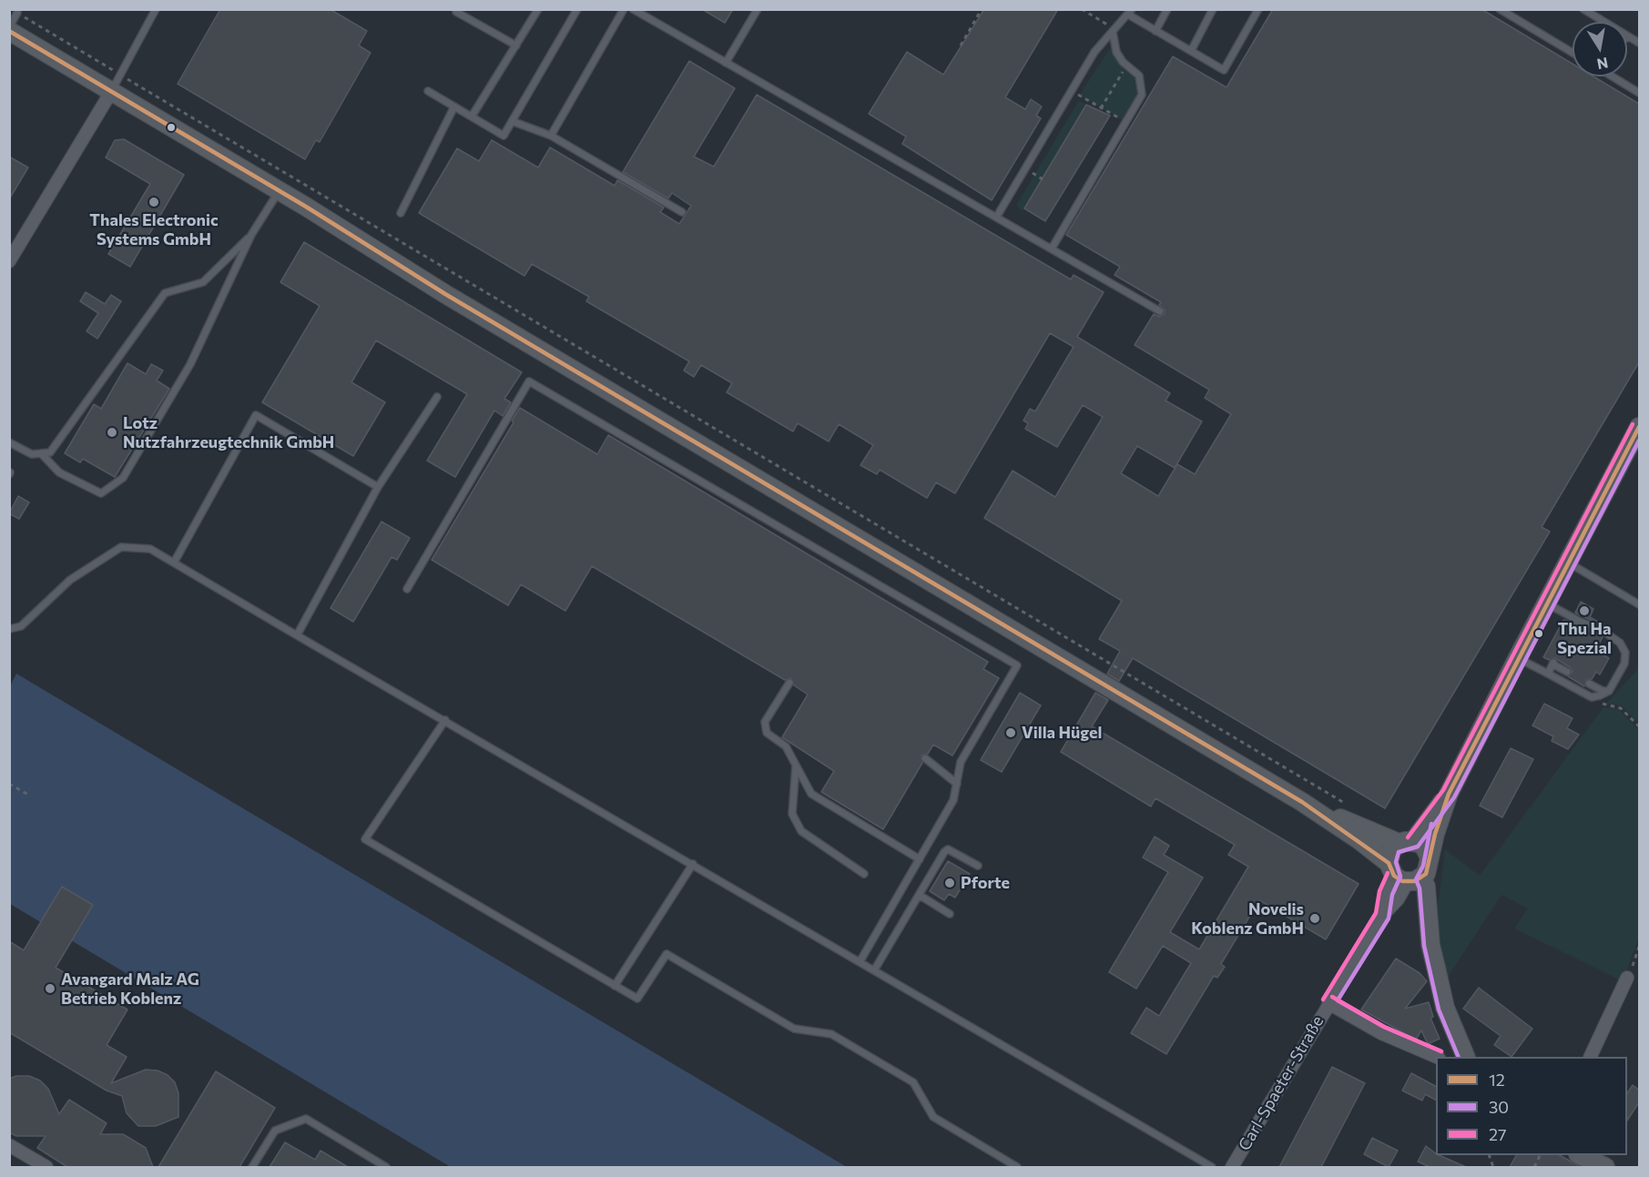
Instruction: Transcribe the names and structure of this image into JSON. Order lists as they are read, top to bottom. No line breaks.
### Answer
{"streets":{"main road":["Carl-Spaeter-Straße"]},"places":["Thales Electronic Systems GmbH","Lotz Nutzfahrzeugtechnik GmbH","Thu Ha Spezial","Villa Hügel","Pforte","Novelis Koblenz GmbH","Avangard Malz AG Betrieb Koblenz"],"lines":["transit line 12","transit line 27","transit line 30"],"legend":["12","30","27"],"north":"bottom"}
